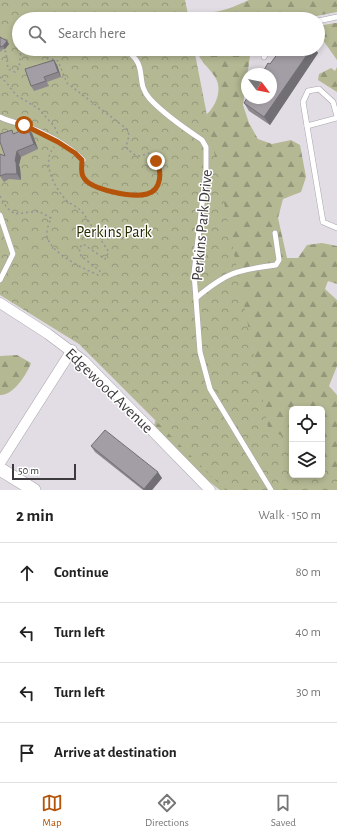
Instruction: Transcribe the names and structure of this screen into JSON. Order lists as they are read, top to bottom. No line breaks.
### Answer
{"streets":{"street":["Edgewood Avenue"],"lane":["Perkins Park Drive"]},"parks":["Perkins Park"],"scale_bar":"50 m","north":"bottom right","page":{"search":"Search here","scale":"50 m","heading":["2 min","Walk · 150 m"],"list":[["Continue","80 m"],["Turn left","40 m"],["Turn left","30 m"],"Arrive at destination"],"nav":["Map","Directions","Saved"]}}
